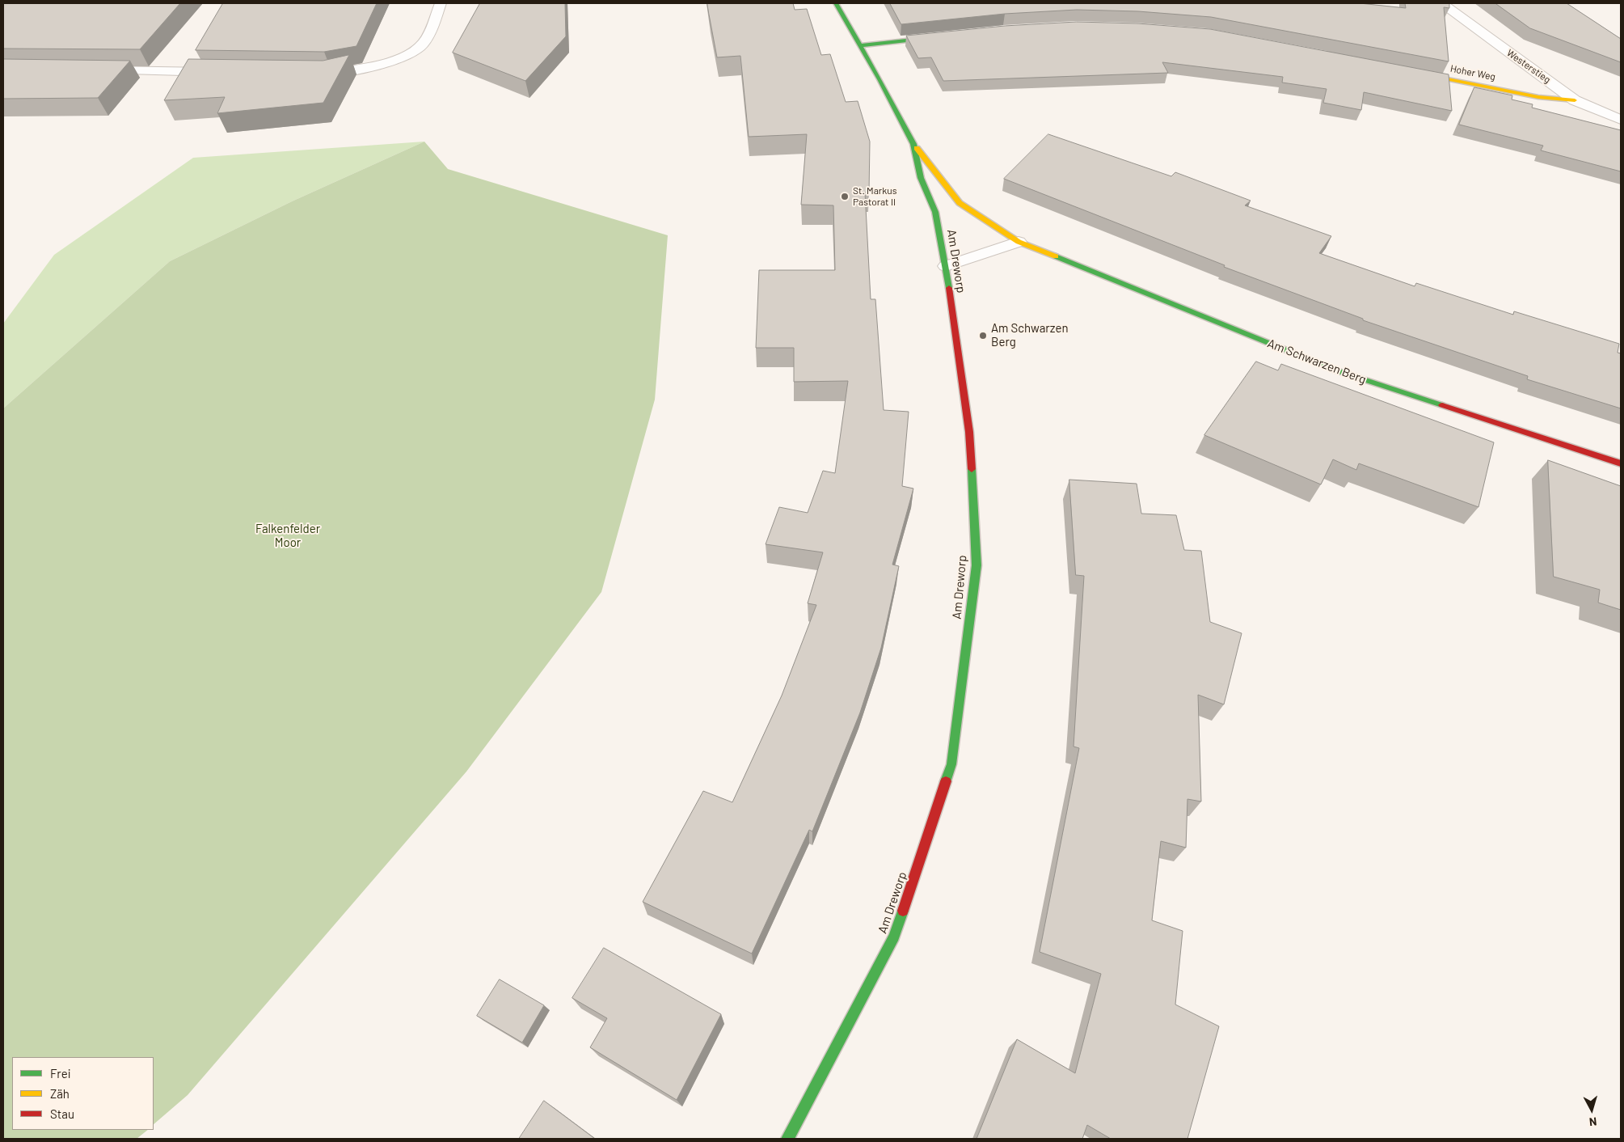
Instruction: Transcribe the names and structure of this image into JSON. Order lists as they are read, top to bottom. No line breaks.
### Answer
{"streets":{"street":["Westerstieg","Hoher Weg","Am Dreworp","Am Schwarzen Berg"]},"crossings":[["Westerstieg","Hoher Weg"],["Am Dreworp","Am Schwarzen Berg"]],"parks":["Falkenfelder Moor"],"places":["St. Markus Pastorat II","Am Schwarzen Berg"],"legend":["Frei","Zäh","Stau"],"north":"bottom"}
